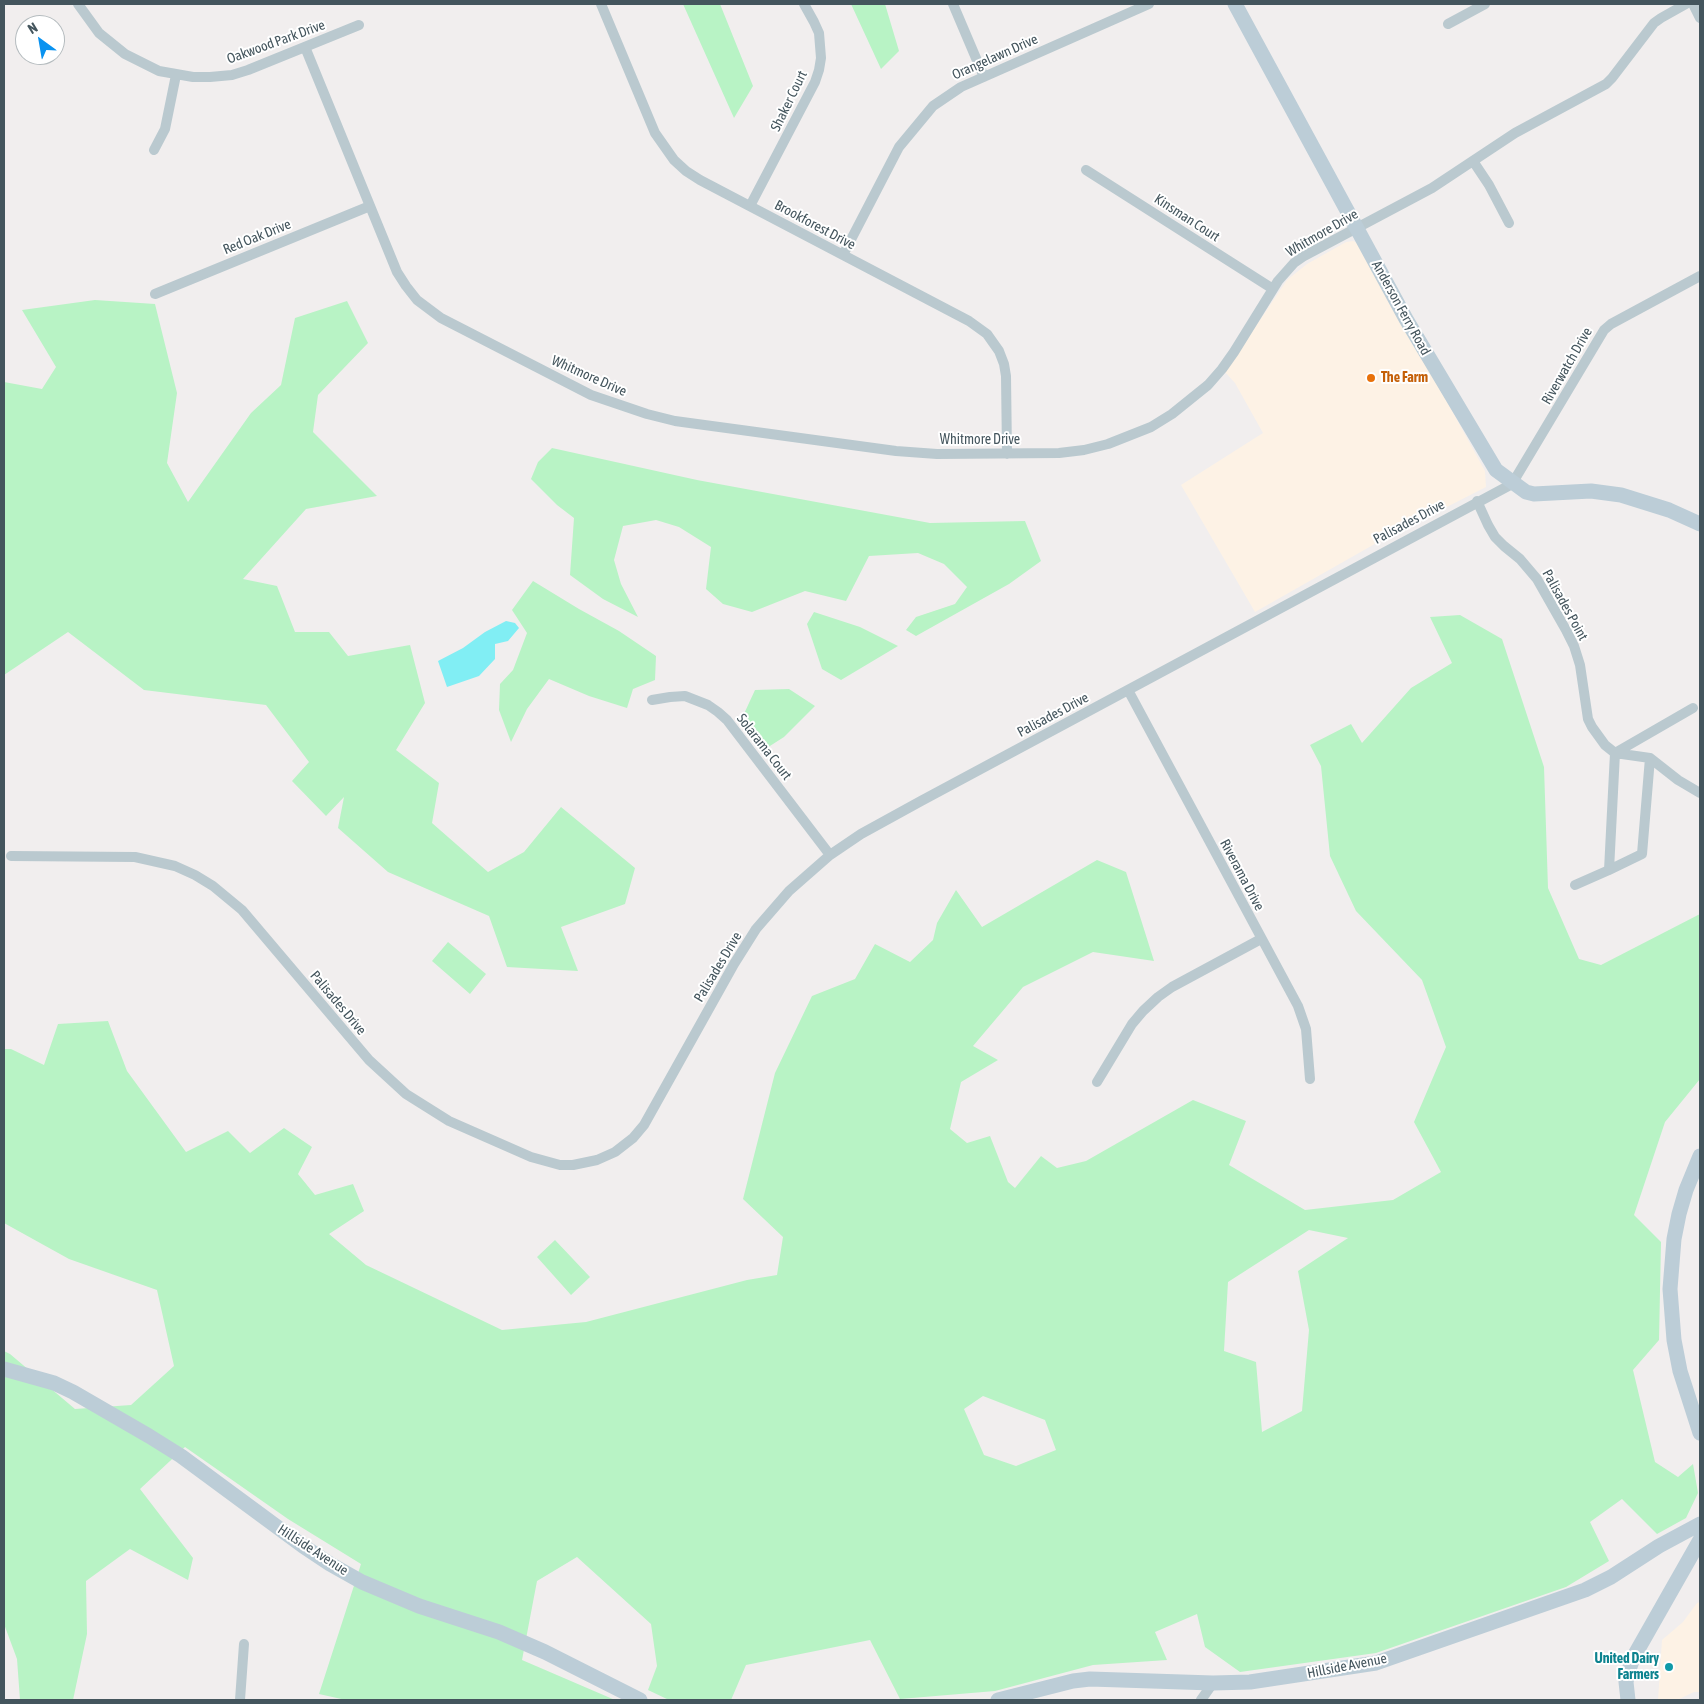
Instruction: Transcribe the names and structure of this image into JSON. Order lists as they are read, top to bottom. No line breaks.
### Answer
{"streets":{"street":["Oakwood Park Drive","Orangelawn Drive","Shaker Court","Kinsman Court","Brookforest Drive","Whitmore Drive","Red Oak Drive","Anderson Ferry Road","Riverwatch Drive","Palisades Drive","Palisades Point","Solarama Court","Riverama Drive","Hillside Avenue"]},"crossings":[["Oakwood Park Drive","Whitmore Drive"],["Orangelawn Drive","Brookforest Drive"],["Shaker Court","Brookforest Drive"],["Kinsman Court","Whitmore Drive"],["Brookforest Drive","Whitmore Drive"],["Whitmore Drive","Red Oak Drive"],["Whitmore Drive","Anderson Ferry Road"],["Anderson Ferry Road","Riverwatch Drive"],["Anderson Ferry Road","Palisades Drive"],["Riverwatch Drive","Palisades Drive"],["Palisades Drive","Palisades Point"],["Palisades Drive","Solarama Court"],["Palisades Drive","Riverama Drive"]],"places":["The Farm","United Dairy Farmers"],"north":"top left"}
